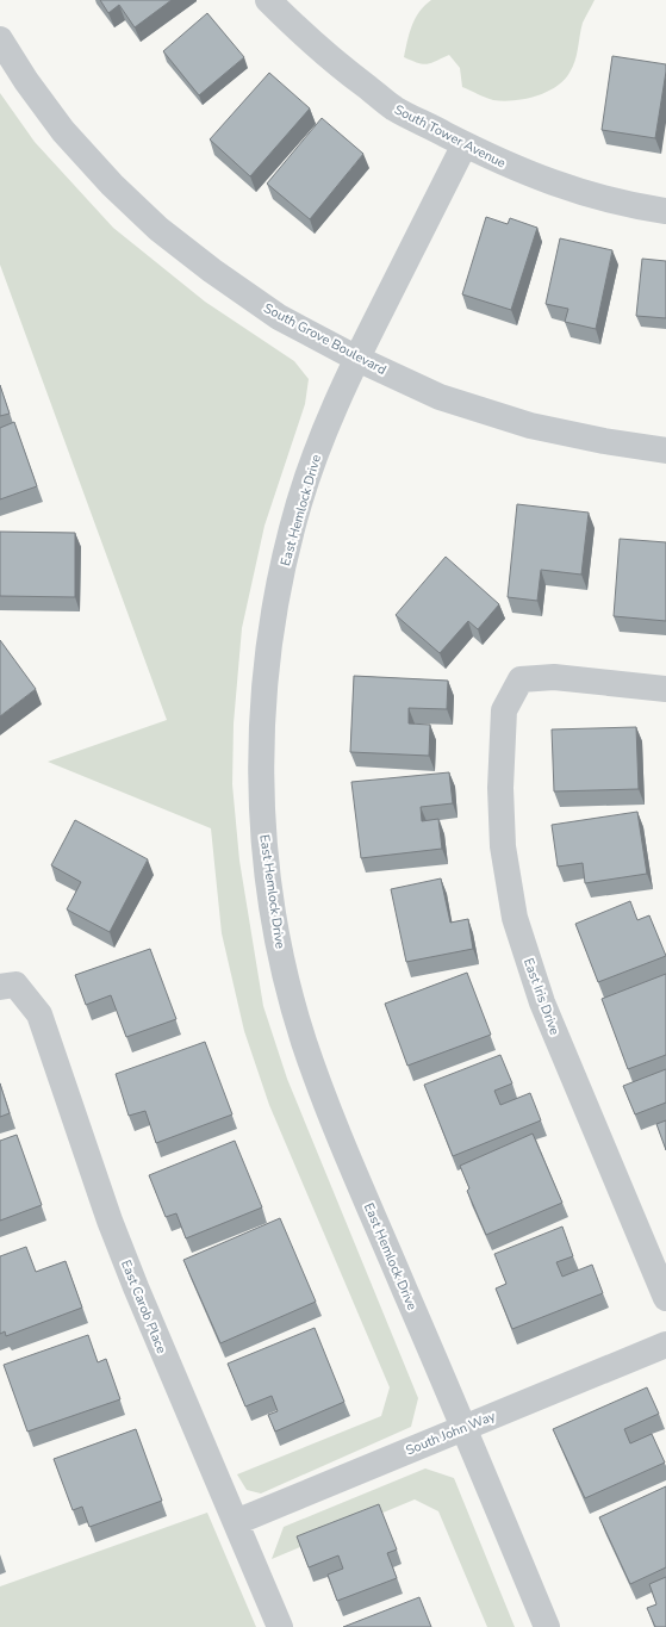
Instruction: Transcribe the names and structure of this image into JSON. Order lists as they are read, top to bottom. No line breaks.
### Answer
{"streets":{"street":["South Tower Avenue","South Grove Boulevard","East Hemlock Drive","East Iris Drive","East Carob Place","South John Way"]},"crossings":[["South Tower Avenue","East Hemlock Drive"],["South Grove Boulevard","East Hemlock Drive"],["East Hemlock Drive","South John Way"],["East Carob Place","South John Way"]]}
